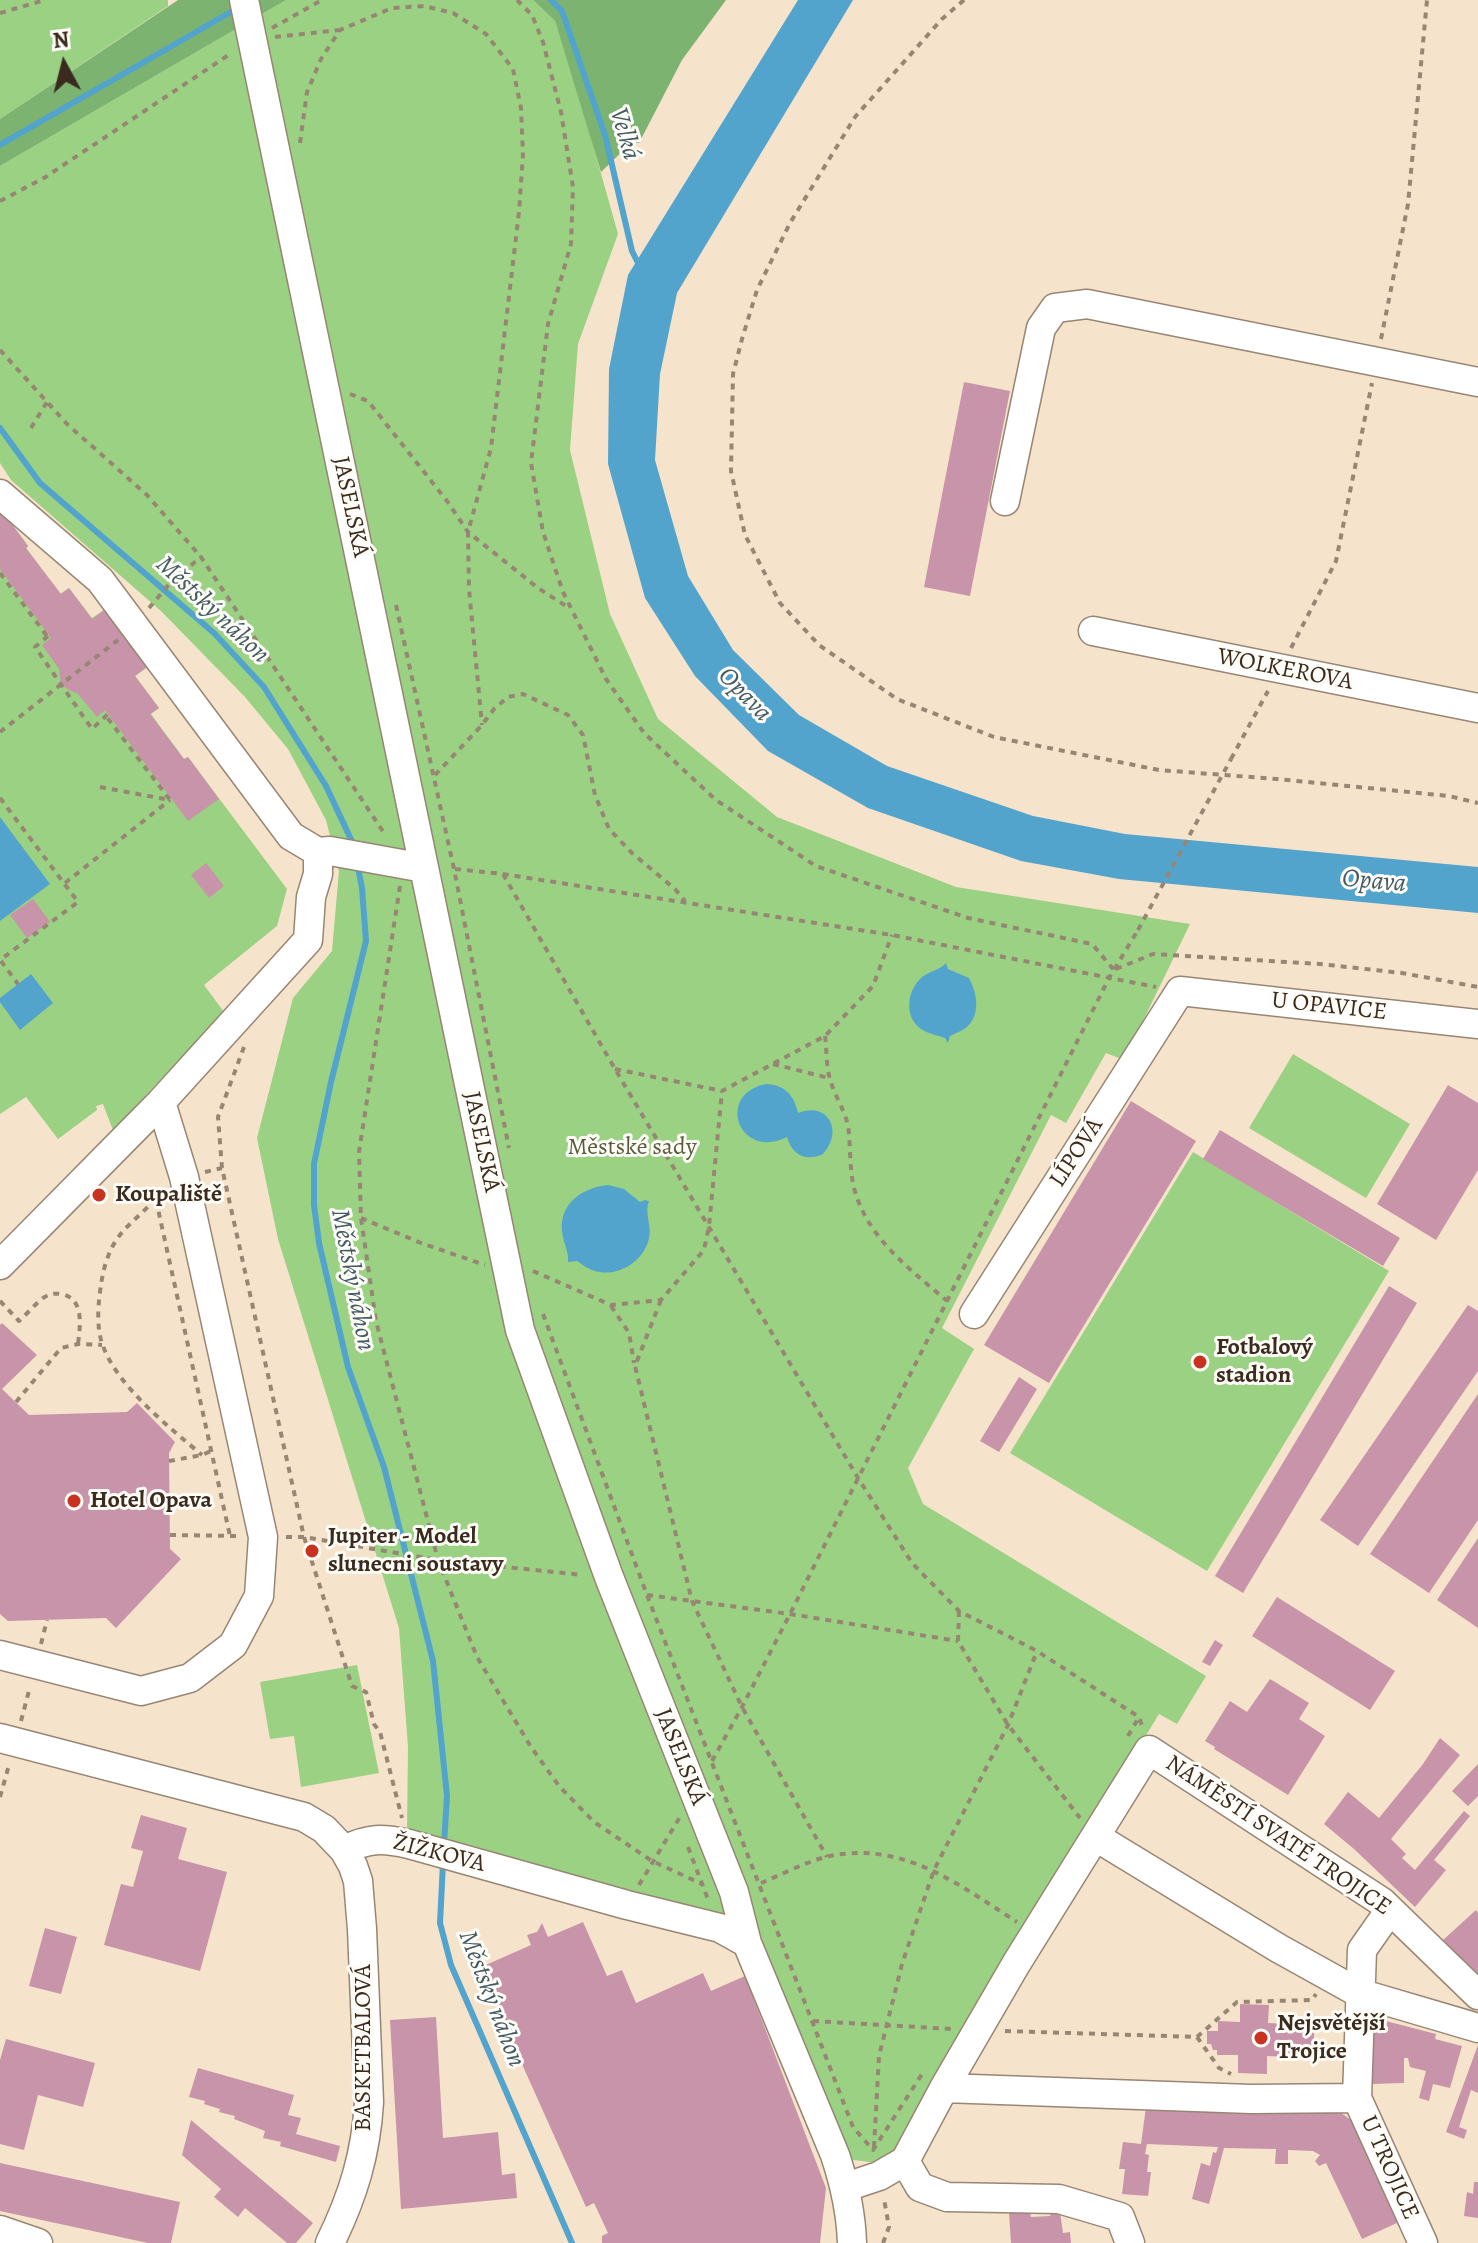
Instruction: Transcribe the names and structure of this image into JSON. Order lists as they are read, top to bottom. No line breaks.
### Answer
{"streets":{"street":["JASELSKÁ","WOLKEROVA","U OPAVICE","LÍPOVÁ","NÁMĚSTÍ SVATÉ TROJICE","ŽIŽKOVA","BASKETBALOVÁ","U TROJICE"]},"crossings":[["JASELSKÁ","ŽIŽKOVA"],["U OPAVICE","LÍPOVÁ"],["NÁMĚSTÍ SVATÉ TROJICE","U TROJICE"],["ŽIŽKOVA","BASKETBALOVÁ"]],"water":["Velká","Městský náhon","Opava"],"parks":["Městské sady"],"places":["Koupaliště","Fotbalový stadion","Hotel Opava","Jupiter - Model slunecni soustavy","Nejsvětější Trojice"],"north":"top"}
